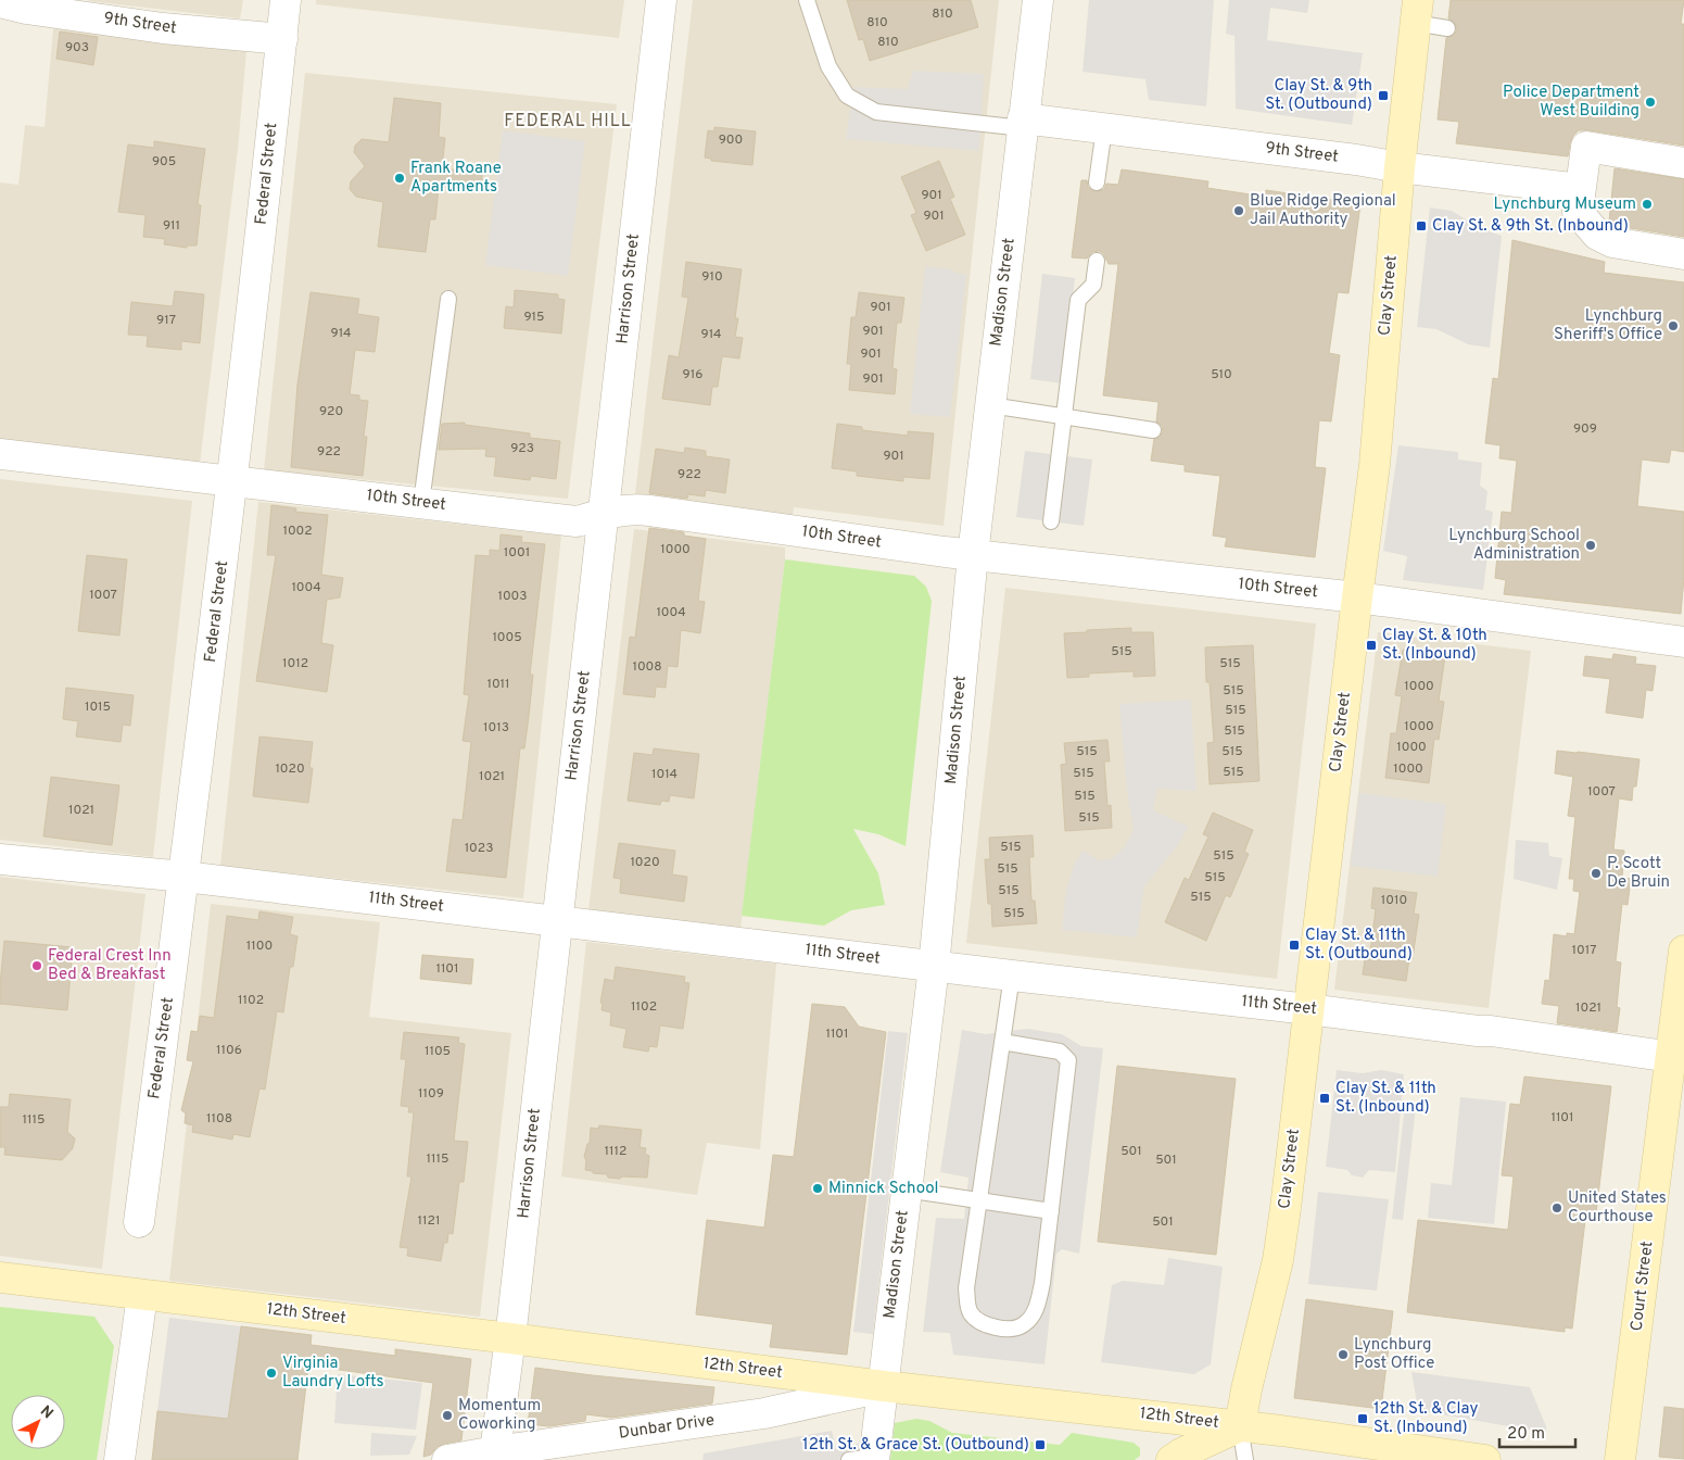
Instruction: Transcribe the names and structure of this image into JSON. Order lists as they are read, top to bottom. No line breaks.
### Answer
{"streets":{"street":["9th Street","Federal Street","Harrison Street","Madison Street","Clay Street","10th Street","11th Street","Court Street","12th Street","Dunbar Drive"]},"crossings":[["9th Street","Federal Street"],["9th Street","Madison Street"],["9th Street","Clay Street"],["Federal Street","10th Street"],["Federal Street","11th Street"],["Harrison Street","10th Street"],["Harrison Street","11th Street"],["Harrison Street","12th Street"],["Harrison Street","Dunbar Drive"],["Madison Street","10th Street"],["Madison Street","11th Street"],["Madison Street","12th Street"],["Madison Street","Dunbar Drive"],["Clay Street","10th Street"],["Clay Street","11th Street"],["Clay Street","12th Street"],["11th Street","Court Street"],["12th Street","Dunbar Drive"]],"districts":["FEDERAL HILL"],"places":{"transit":["Clay St. & 9th St. (Outbound)","Clay St. & 9th St. (Inbound)","Clay St. & 10th St. (Inbound)","Clay St. & 11th St. (Outbound)","Clay St. & 11th St. (Inbound)","12th St. & Clay St. (Inbound)","12th St. & Grace St. (Outbound)"],"other":["Police Department West Building","Frank Roane Apartments","Lynchburg Museum","Blue Ridge Regional Jail Authority","Lynchburg Sheriff's Office","Lynchburg School Administration","P. Scott De Bruin","Federal Crest Inn Bed & Breakfast","Minnick School","United States Courthouse","Lynchburg Post Office","Virginia Laundry Lofts","Momentum Coworking"]},"house_numbers":["810","810","810","903","900","905","901","901","911","910","901","915","917","901","914","914","901","916","510","901","920","909","923","922","901","922","1002","1000","1001","1004","1007","1003","1004","1005","515","1012","515","1008","1011","1000","515","1015","515","1000","1013","515","1000","515","515","1020","1000","515","515","1014","1021","1007","515","1021","515","515","1023","515","1020","515","515","515","515","1010","515","1100","1017","1101","1102","1102","1021","1101","1106","1105","1109","1101","1108","1115","1112","501","1115","501","1121","501"],"scale_bar":"20 m","north":"top right"}
